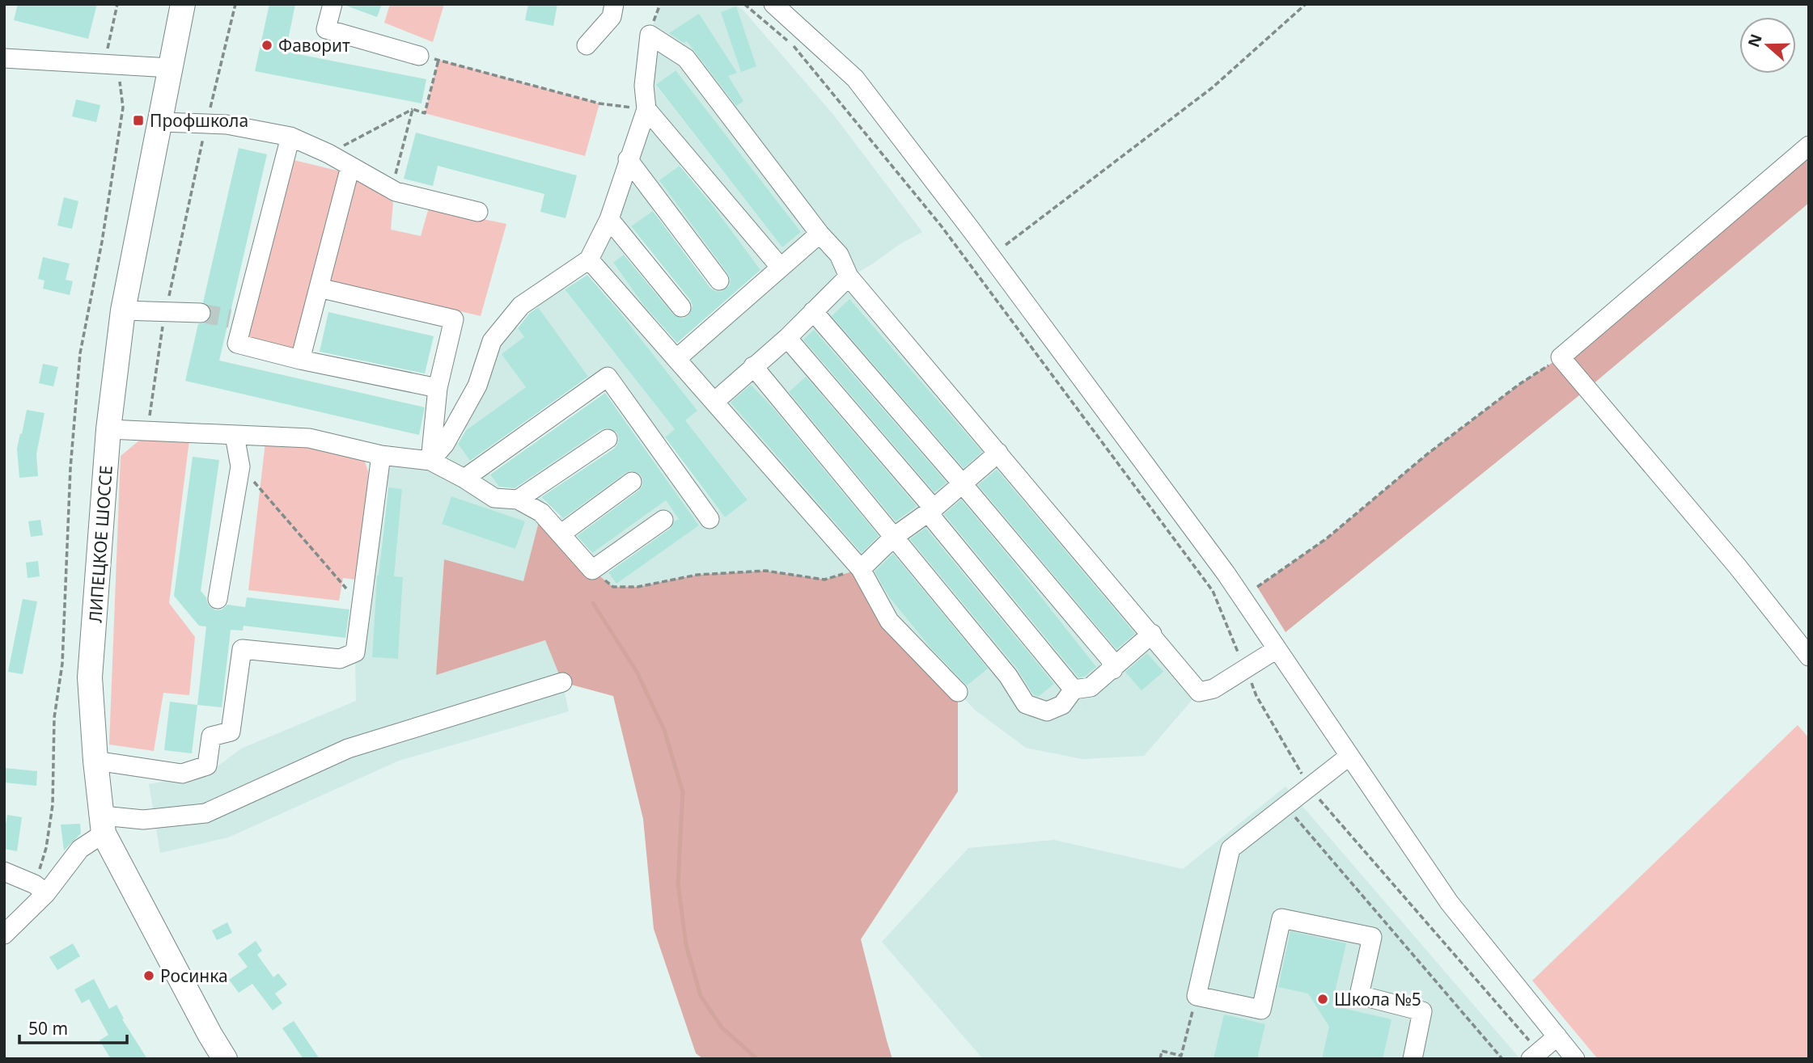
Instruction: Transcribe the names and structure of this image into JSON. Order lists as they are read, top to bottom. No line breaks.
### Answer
{"streets":{"main road":["ЛИПЕЦКОЕ ШОССЕ"]},"places":{"other":["Фаворит","Росинка","Школа №5"],"transit":["Профшкола"]},"scale_bar":"50 m","north":"left"}
